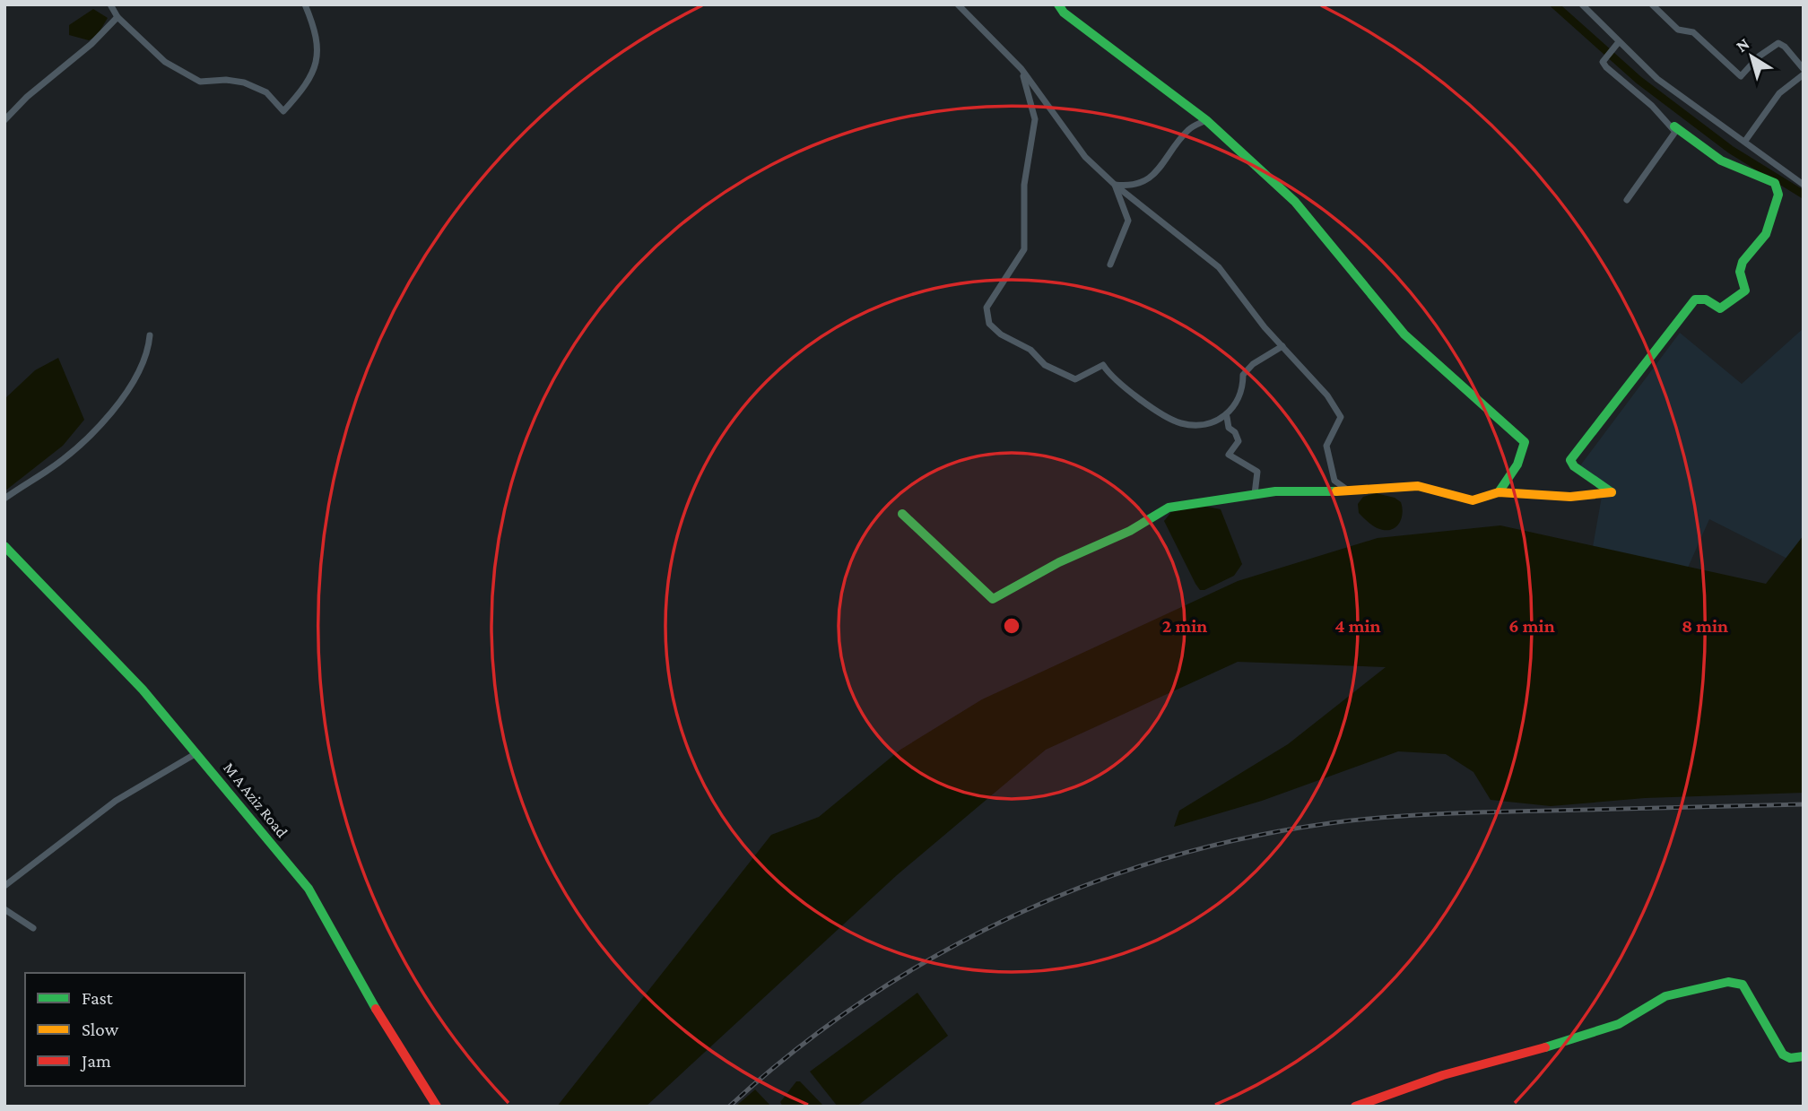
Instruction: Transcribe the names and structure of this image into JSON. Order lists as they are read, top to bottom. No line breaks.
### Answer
{"streets":{"street":["M A Aziz Road"]},"legend":["Fast","Slow","Jam"],"north":"top left","rings":["2 min","4 min","6 min","8 min"]}
